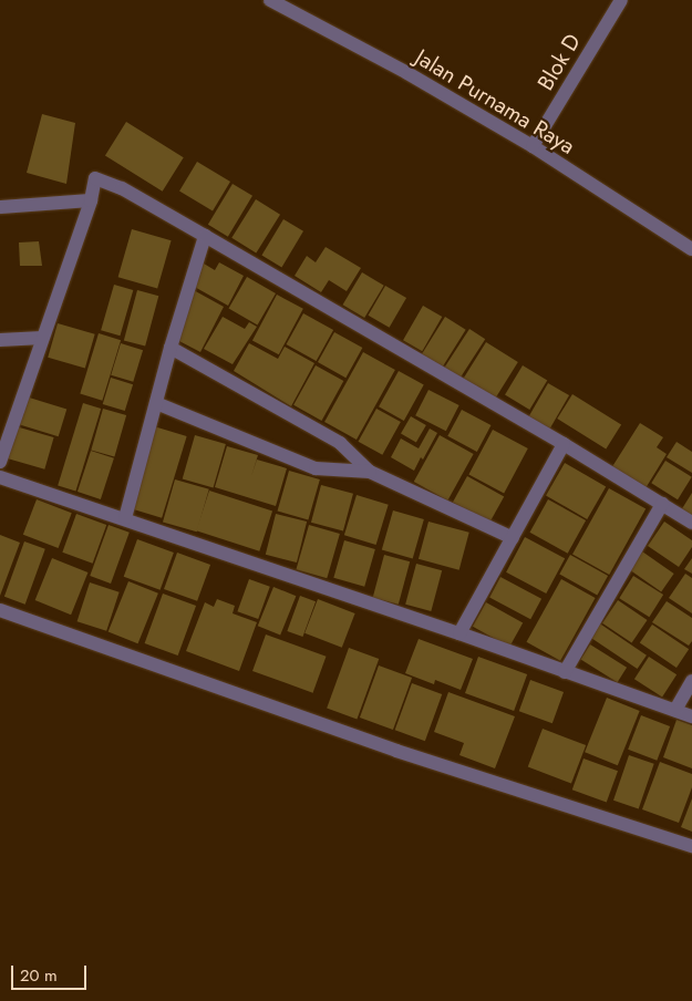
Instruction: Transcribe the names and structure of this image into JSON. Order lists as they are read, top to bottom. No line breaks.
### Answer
{"streets":{"street":["Blok D","Jalan Purnama Raya"]},"crossings":[["Blok D","Jalan Purnama Raya"]],"scale_bar":"20 m"}
